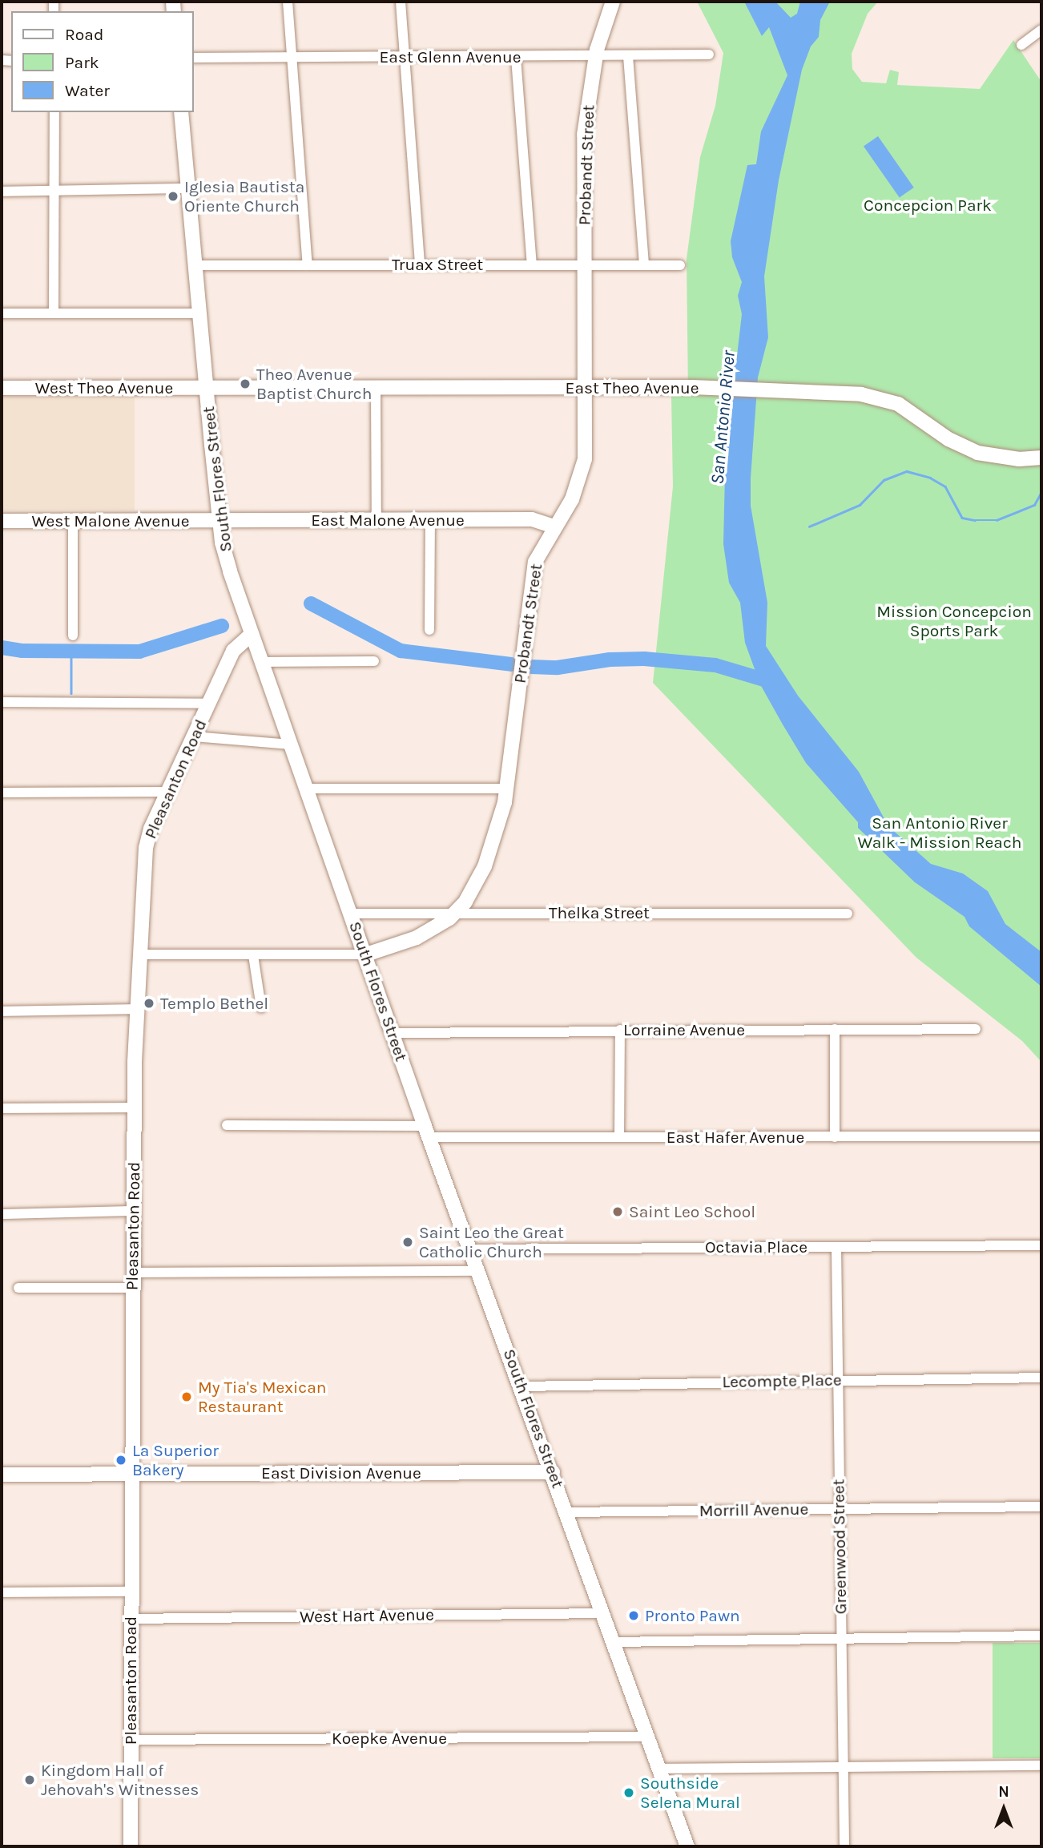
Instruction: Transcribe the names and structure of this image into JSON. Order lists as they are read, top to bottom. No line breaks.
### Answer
{"streets":{"main road":["Probandt Street","West Theo Avenue","East Theo Avenue","South Flores Street","East Malone Avenue","West Malone Avenue","Pleasanton Road","East Division Avenue"],"street":["East Glenn Avenue","Truax Street","Thelka Street","Lorraine Avenue","East Hafer Avenue","Octavia Place","Lecompte Place","Morrill Avenue","Greenwood Street","West Hart Avenue","Koepke Avenue"]},"crossings":[["East Glenn Avenue","Probandt Street"],["Probandt Street","Truax Street"],["Probandt Street","East Theo Avenue"],["Probandt Street","South Flores Street"],["Probandt Street","East Malone Avenue"],["Probandt Street","Thelka Street"],["Truax Street","South Flores Street"],["West Theo Avenue","East Theo Avenue"],["West Theo Avenue","South Flores Street"],["East Theo Avenue","South Flores Street"],["South Flores Street","East Malone Avenue"],["South Flores Street","West Malone Avenue"],["South Flores Street","Pleasanton Road"],["South Flores Street","Thelka Street"],["South Flores Street","Lorraine Avenue"],["South Flores Street","East Hafer Avenue"],["South Flores Street","Octavia Place"],["South Flores Street","Lecompte Place"],["South Flores Street","East Division Avenue"],["South Flores Street","Morrill Avenue"],["South Flores Street","West Hart Avenue"],["South Flores Street","Koepke Avenue"],["East Malone Avenue","West Malone Avenue"],["Pleasanton Road","East Division Avenue"],["Pleasanton Road","West Hart Avenue"],["Pleasanton Road","Koepke Avenue"],["Octavia Place","Greenwood Street"],["Lecompte Place","Greenwood Street"],["Morrill Avenue","Greenwood Street"]],"water":["San Antonio River"],"parks":["Concepcion Park","Mission Concepcion Sports Park","San Antonio River Walk - Mission Reach"],"places":["Iglesia Bautista Oriente Church","Theo Avenue Baptist Church","Templo Bethel","Saint Leo School","Saint Leo the Great Catholic Church","My Tia's Mexican Restaurant","La Superior Bakery","Pronto Pawn","Kingdom Hall of Jehovah's Witnesses","Southside Selena Mural"],"legend":["Road","Park","Water"],"north":"top"}
